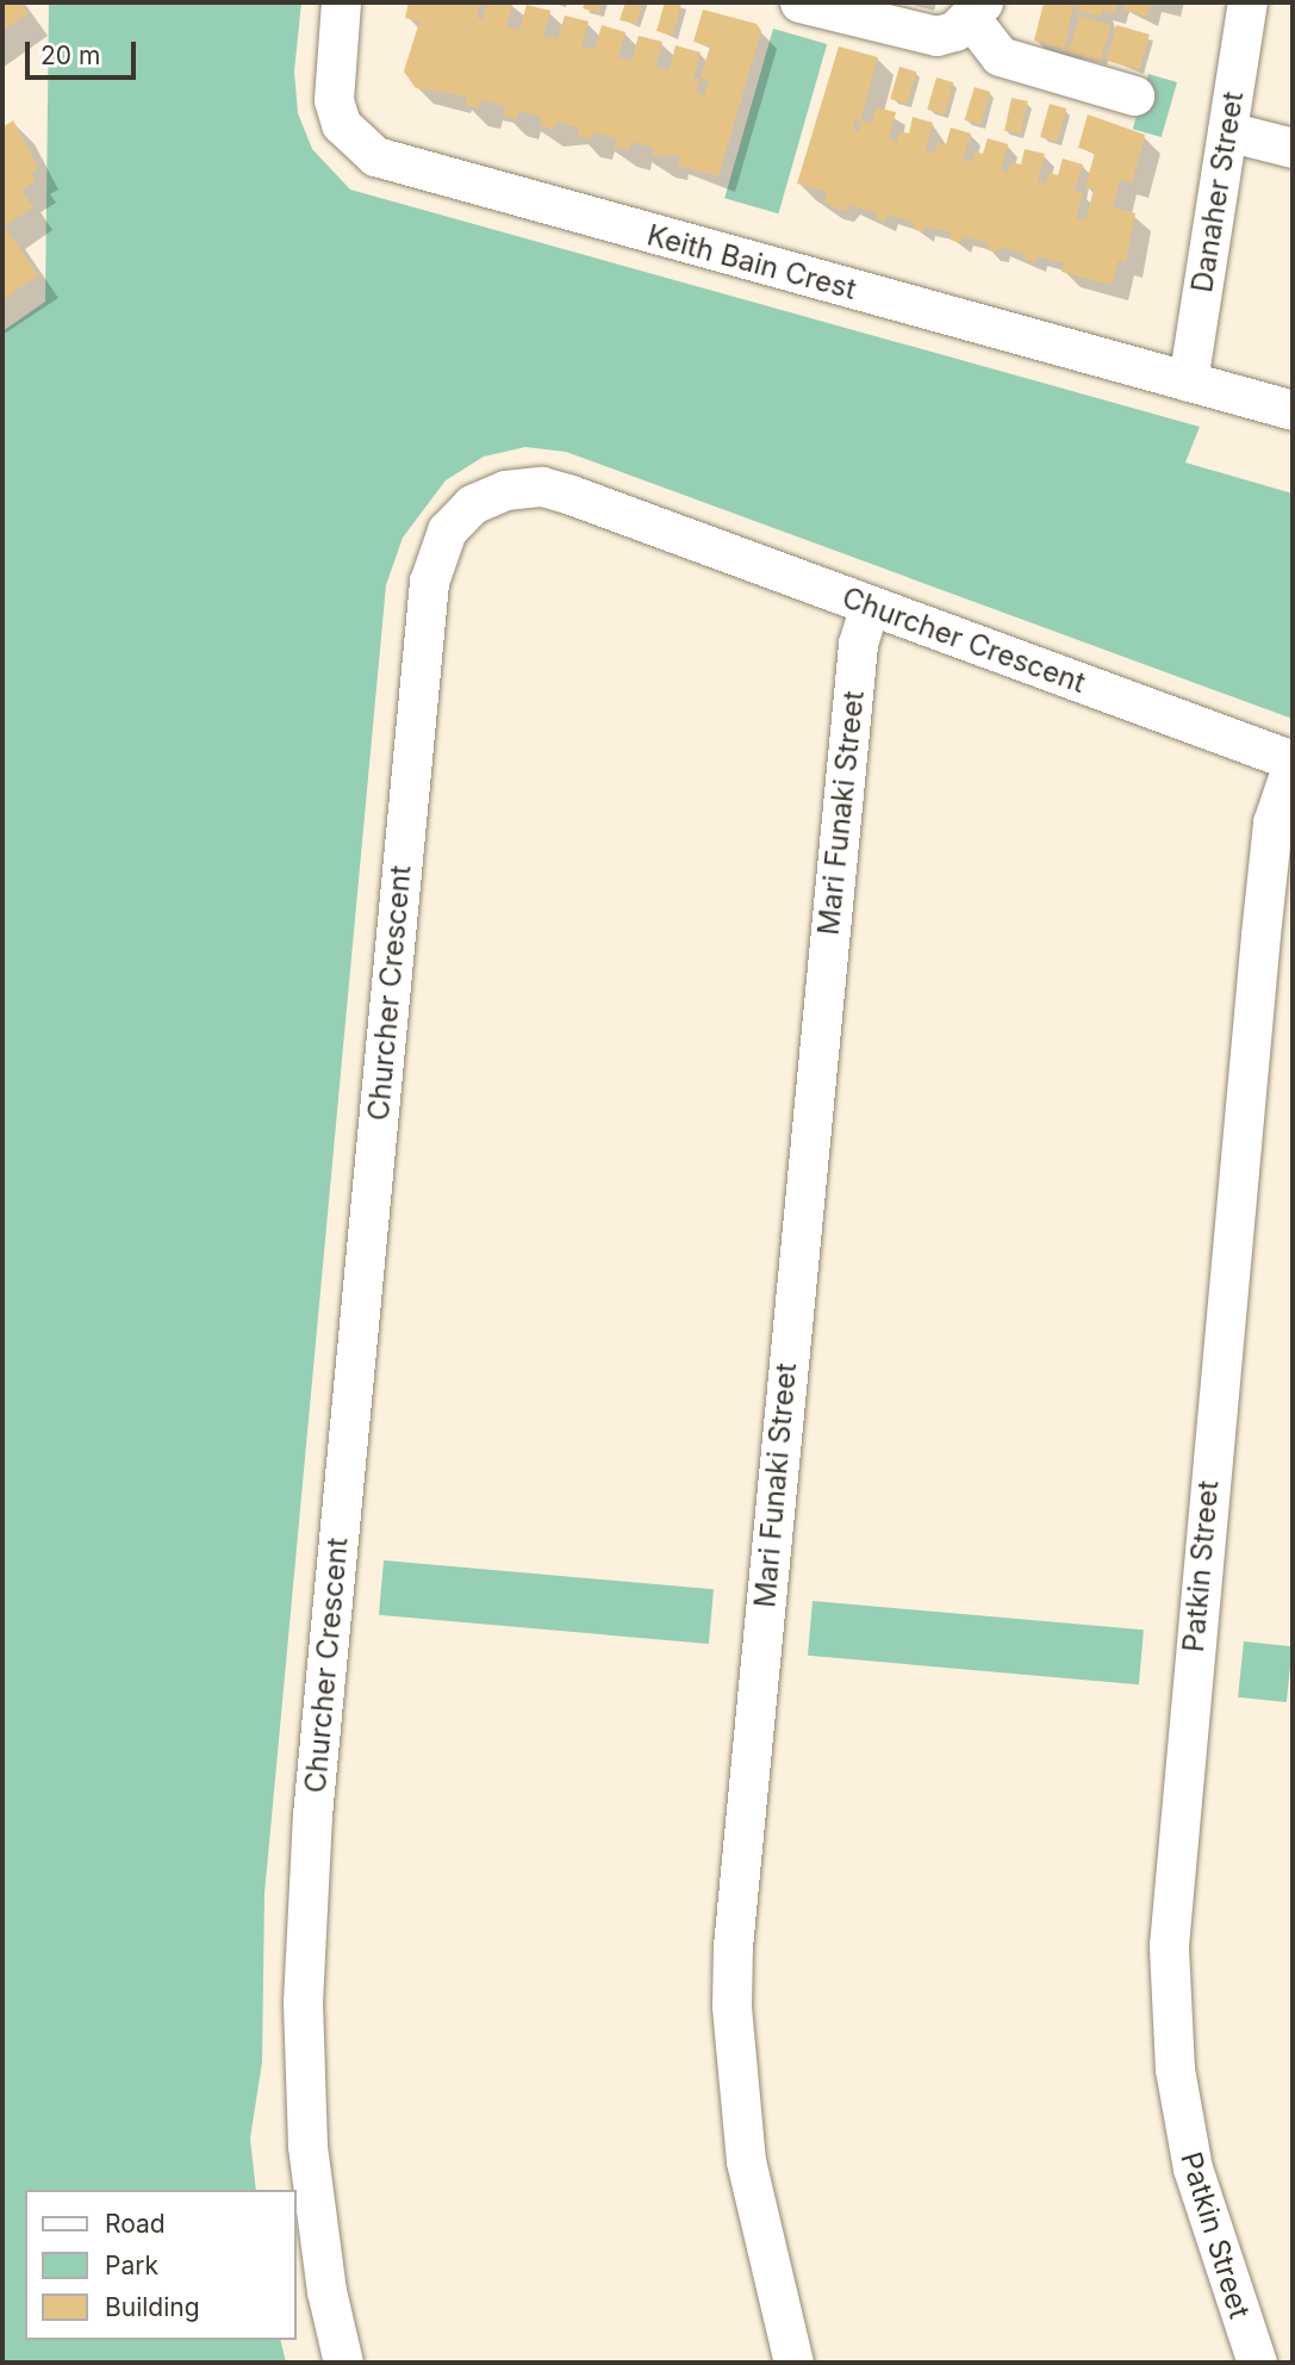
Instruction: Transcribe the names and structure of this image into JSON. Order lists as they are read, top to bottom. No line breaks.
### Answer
{"streets":{"street":["Danaher Street","Keith Bain Crest","Churcher Crescent","Mari Funaki Street","Patkin Street"]},"crossings":[["Danaher Street","Keith Bain Crest"],["Churcher Crescent","Mari Funaki Street"],["Churcher Crescent","Patkin Street"]],"legend":["Road","Park","Building"],"scale_bar":"20 m"}
